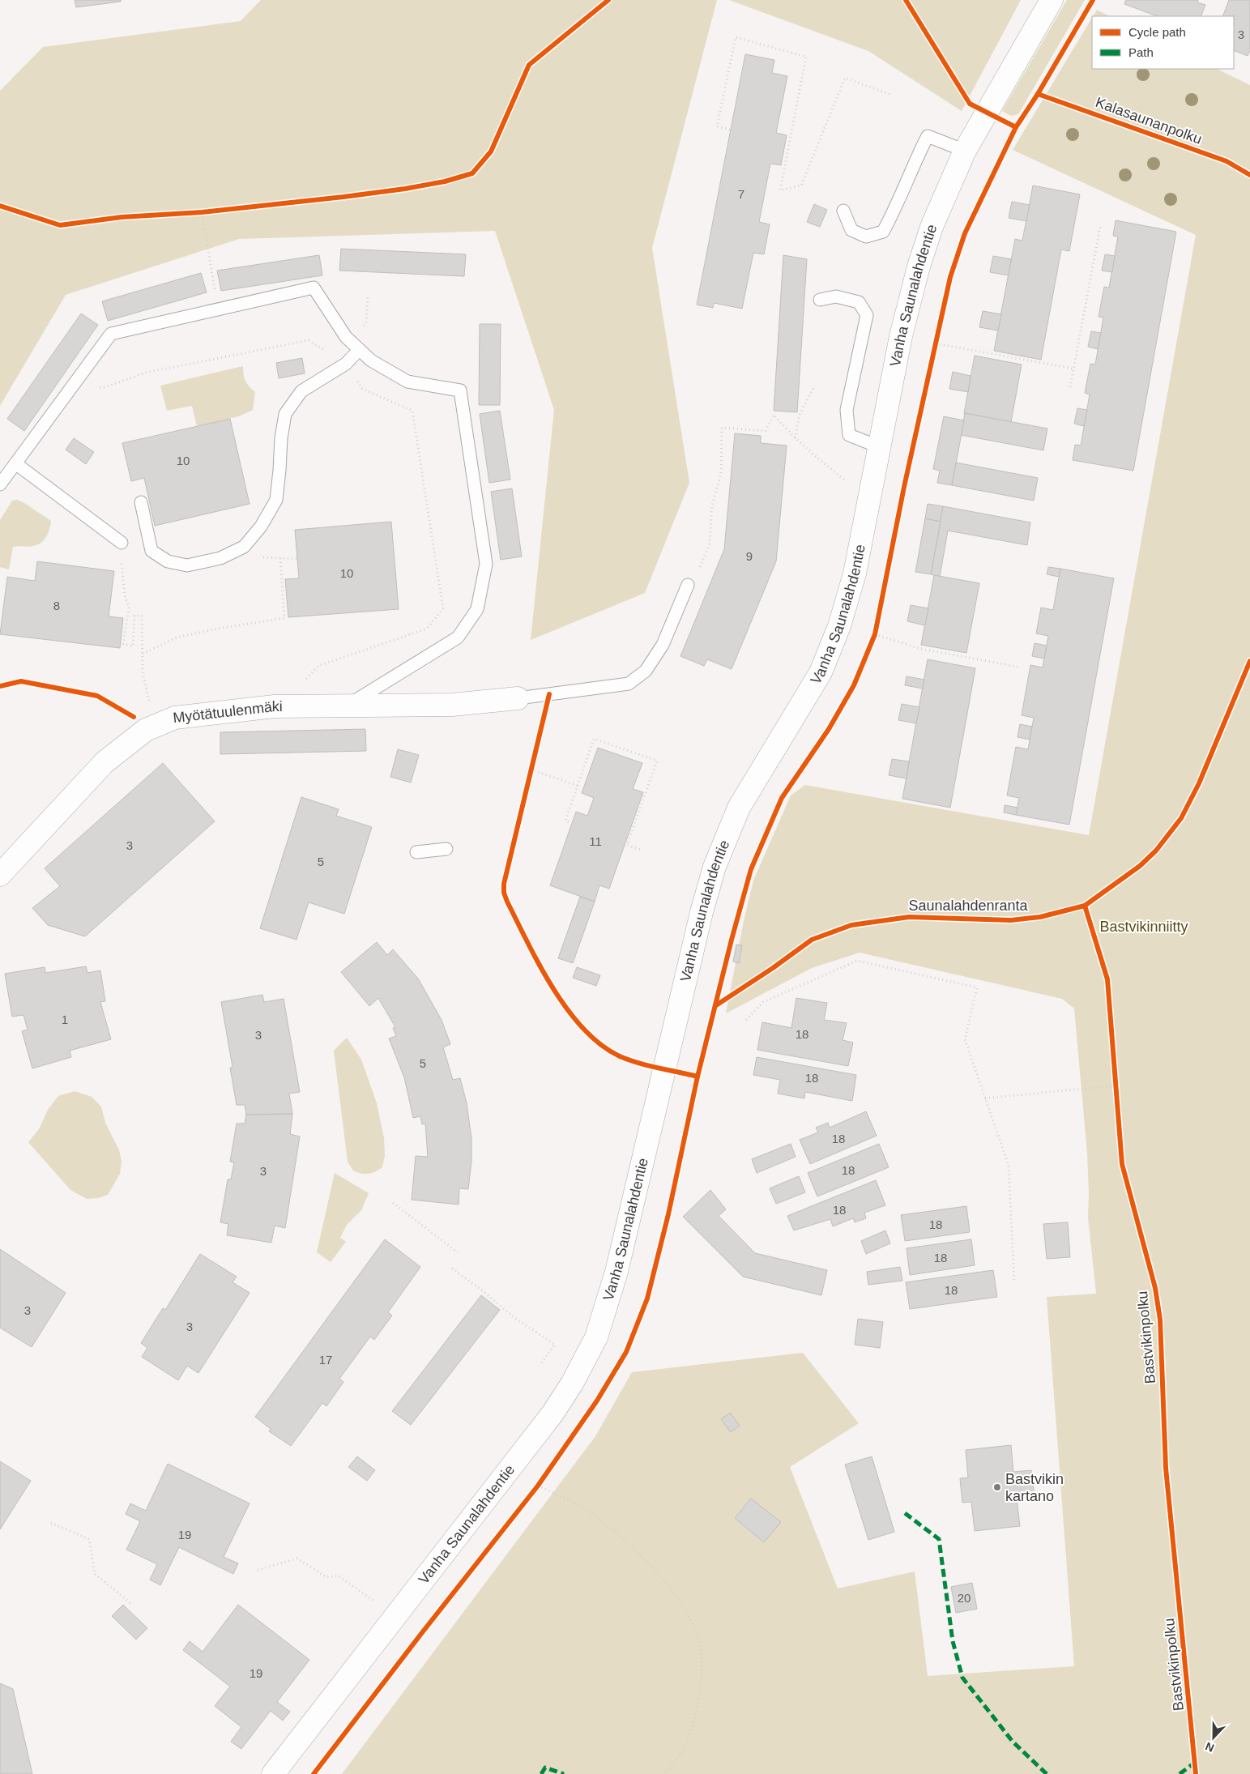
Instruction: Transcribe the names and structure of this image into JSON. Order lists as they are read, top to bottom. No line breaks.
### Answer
{"streets":{"street":["Vanha Saunalahdentie","Myötätuulenmäki"],"cycle path":["Kalasaunanpolku","Saunalahdenranta","Bastvikinpolku"]},"parks":["Bastvikinniitty"],"places":["Bastvikin kartano"],"house_numbers":["3","7","10","9","10","8","11","3","5","1","18","3","5","18","18","18","3","18","18","18","18","3","3","17","19","20","19"],"legend":["Cycle path","Path"],"north":"bottom"}
